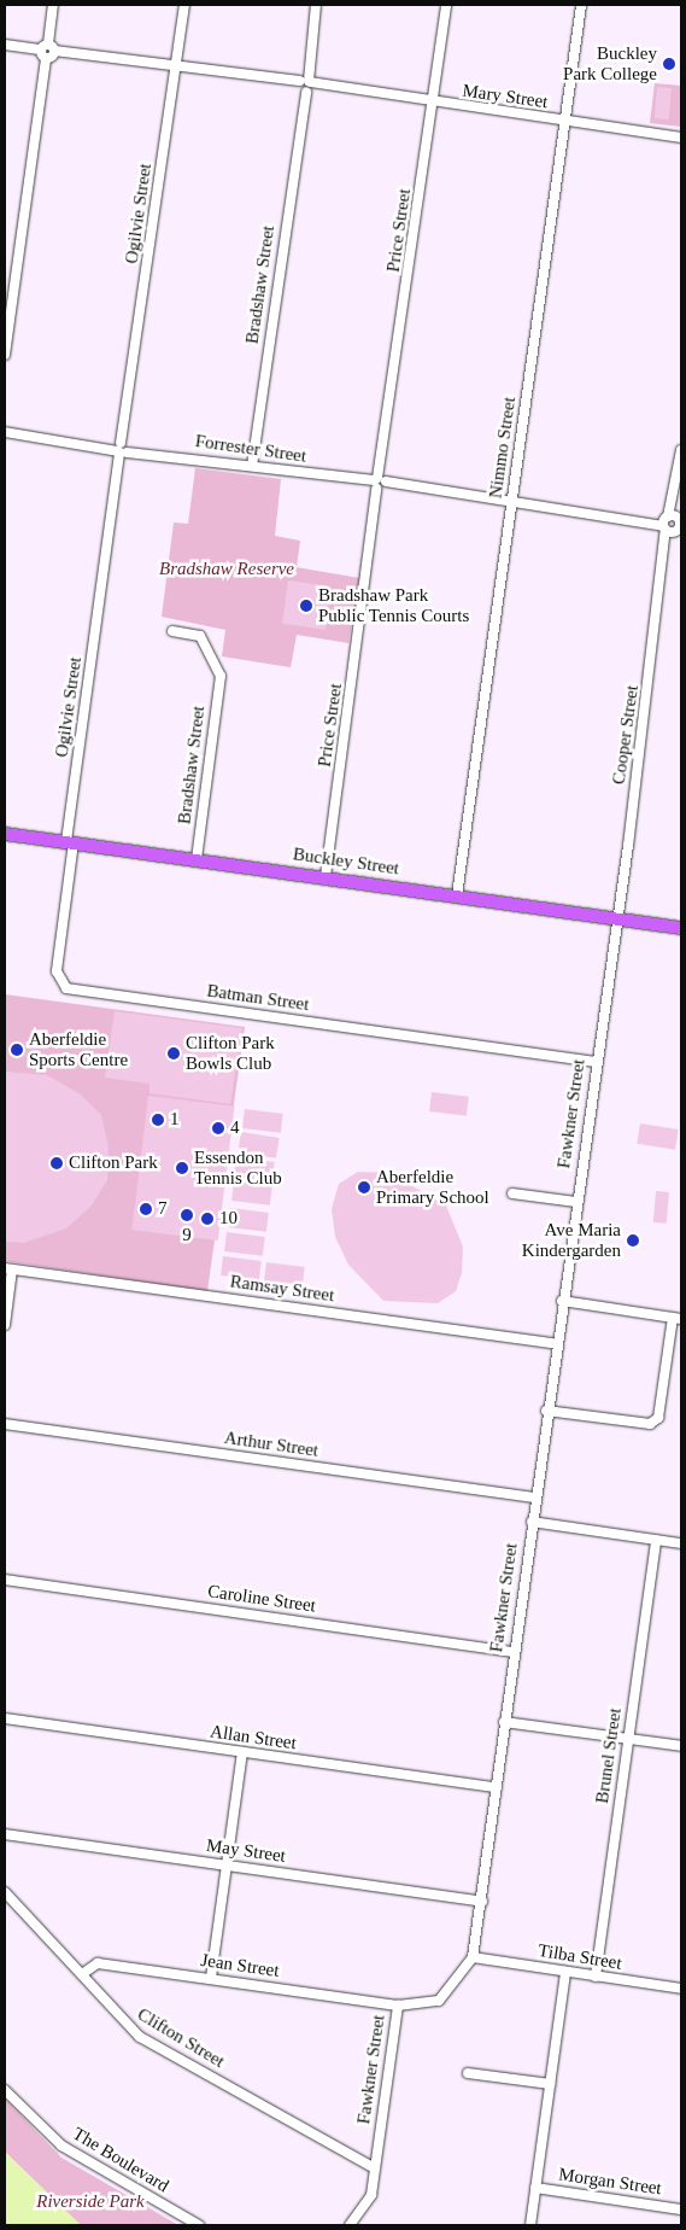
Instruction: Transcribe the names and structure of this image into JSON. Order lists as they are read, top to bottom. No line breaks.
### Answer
{"streets":{"main road":["Buckley Street"],"street":["Mary Street","Ogilvie Street","Price Street","Bradshaw Street","Nimmo Street","Forrester Street","Cooper Street","Batman Street","Fawkner Street","Ramsay Street","Arthur Street","Caroline Street","Allan Street","Brunel Street","May Street","Tilba Street","Jean Street","Clifton Street","The Boulevard","Morgan Street"]},"crossings":[["Mary Street","Ogilvie Street"],["Mary Street","Price Street"],["Mary Street","Bradshaw Street"],["Mary Street","Nimmo Street"],["Ogilvie Street","Forrester Street"],["Ogilvie Street","Buckley Street"],["Ogilvie Street","Batman Street"],["Price Street","Forrester Street"],["Price Street","Buckley Street"],["Bradshaw Street","Forrester Street"],["Bradshaw Street","Buckley Street"],["Nimmo Street","Forrester Street"],["Nimmo Street","Buckley Street"],["Forrester Street","Cooper Street"],["Cooper Street","Buckley Street"],["Cooper Street","Fawkner Street"],["Buckley Street","Batman Street"],["Buckley Street","Fawkner Street"],["Batman Street","Fawkner Street"],["Fawkner Street","Ramsay Street"],["Fawkner Street","Arthur Street"],["Fawkner Street","Caroline Street"],["Fawkner Street","Allan Street"],["Fawkner Street","May Street"],["Fawkner Street","Tilba Street"],["Fawkner Street","Jean Street"],["Fawkner Street","Clifton Street"],["Brunel Street","Tilba Street"],["Jean Street","Clifton Street"]],"parks":["Bradshaw Reserve","Riverside Park"],"places":["Buckley Park College","Bradshaw Park Public Tennis Courts","Aberfeldie Sports Centre","Clifton Park Bowls Club","1","4","Clifton Park","Essendon Tennis Club","Aberfeldie Primary School","7","9","10","Ave Maria Kindergarden"]}
